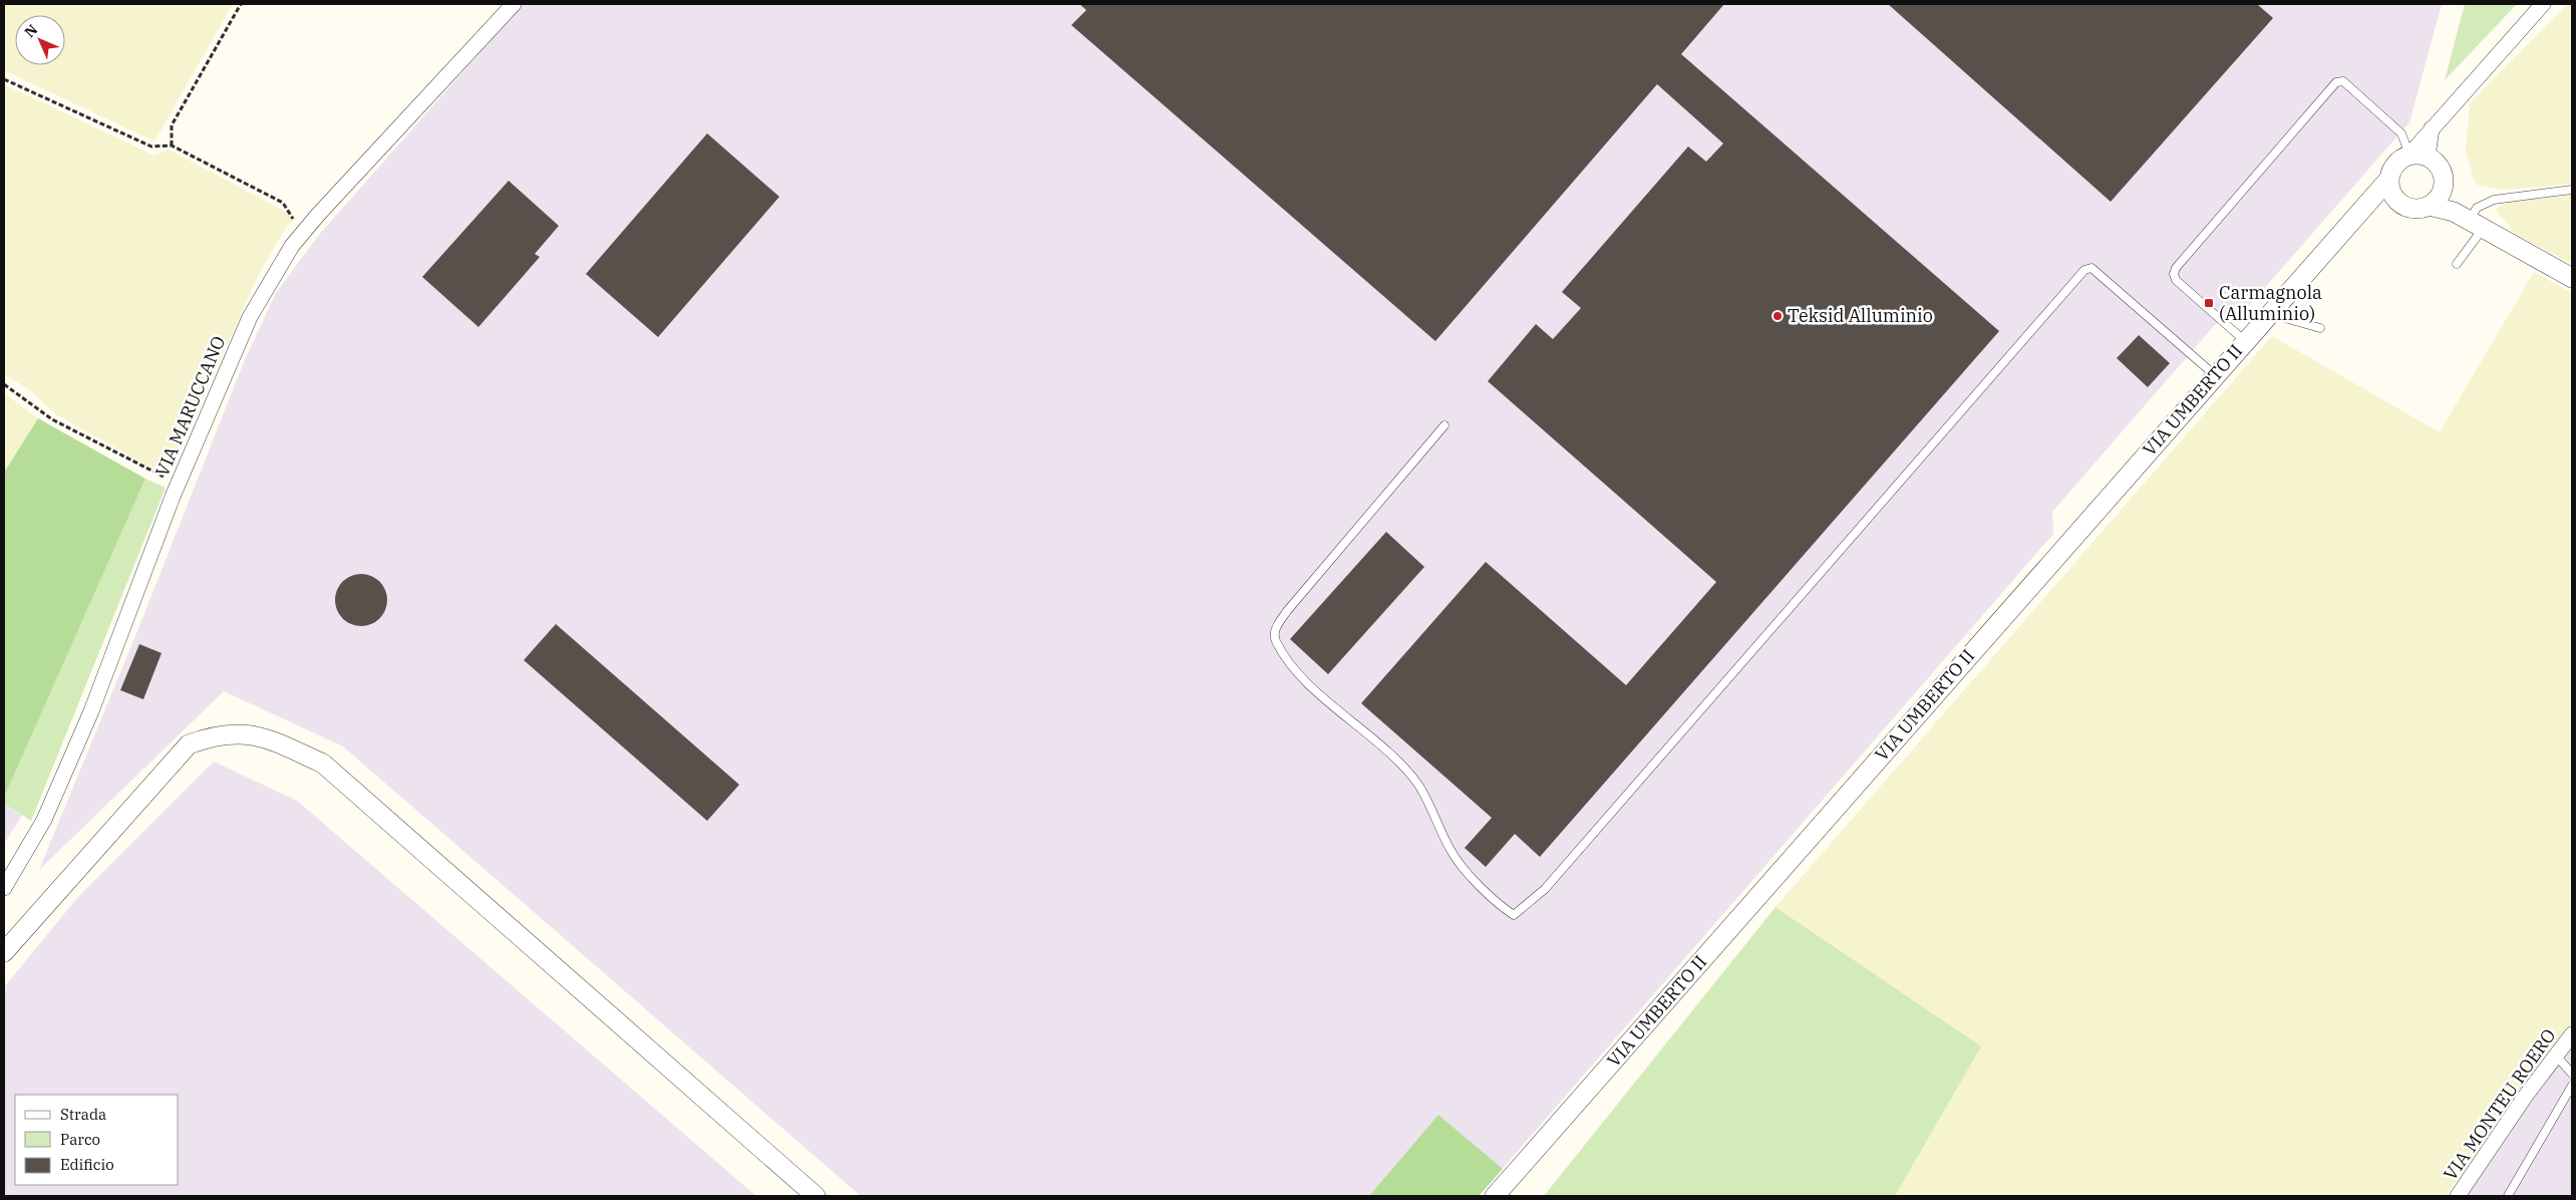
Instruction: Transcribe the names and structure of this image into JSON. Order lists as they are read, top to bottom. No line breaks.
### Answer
{"streets":{"street":["VIA UMBERTO II","VIA MARUCCANO","VIA MONTEU ROERO"]},"places":{"transit":["Carmagnola (Alluminio)"],"other":["Teksid Alluminio"]},"legend":["Strada","Parco","Edificio"],"north":"top left"}
